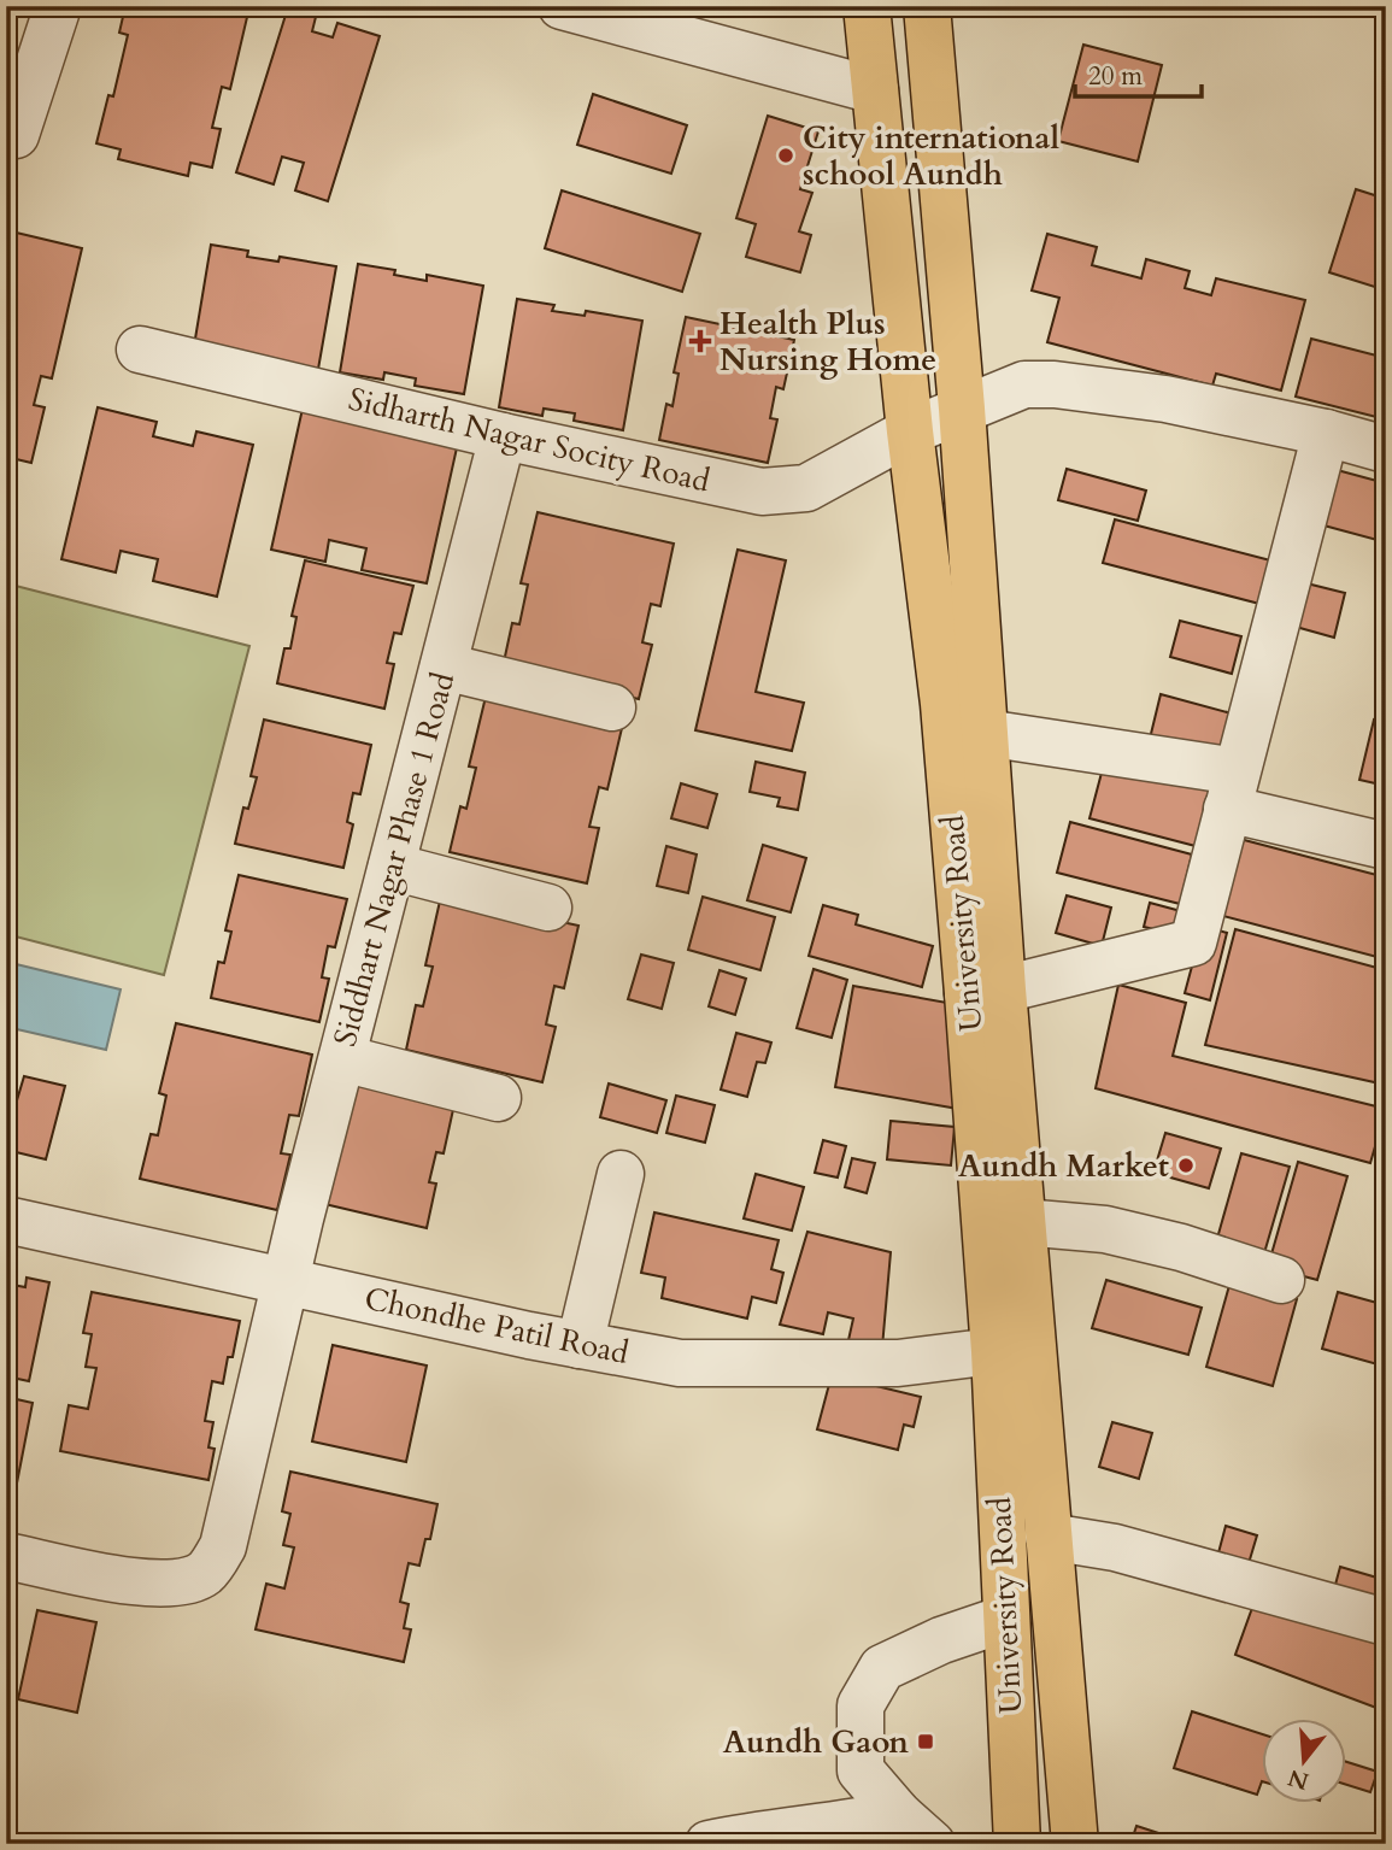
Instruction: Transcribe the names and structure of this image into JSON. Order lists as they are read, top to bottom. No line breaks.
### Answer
{"streets":{"main road":["University Road"],"street":["Sidharth Nagar Socity Road","Siddhart Nagar Phase 1 Road","Chondhe Patil Road"]},"crossings":[["Sidharth Nagar Socity Road","Siddhart Nagar Phase 1 Road"],["Sidharth Nagar Socity Road","University Road"],["Siddhart Nagar Phase 1 Road","Chondhe Patil Road"],["University Road","Chondhe Patil Road"]],"places":{"other":["City international school Aundh","Aundh Market"],"health":["Health Plus Nursing Home"],"transit":["Aundh Gaon"]},"scale_bar":"20 m","north":"bottom"}
